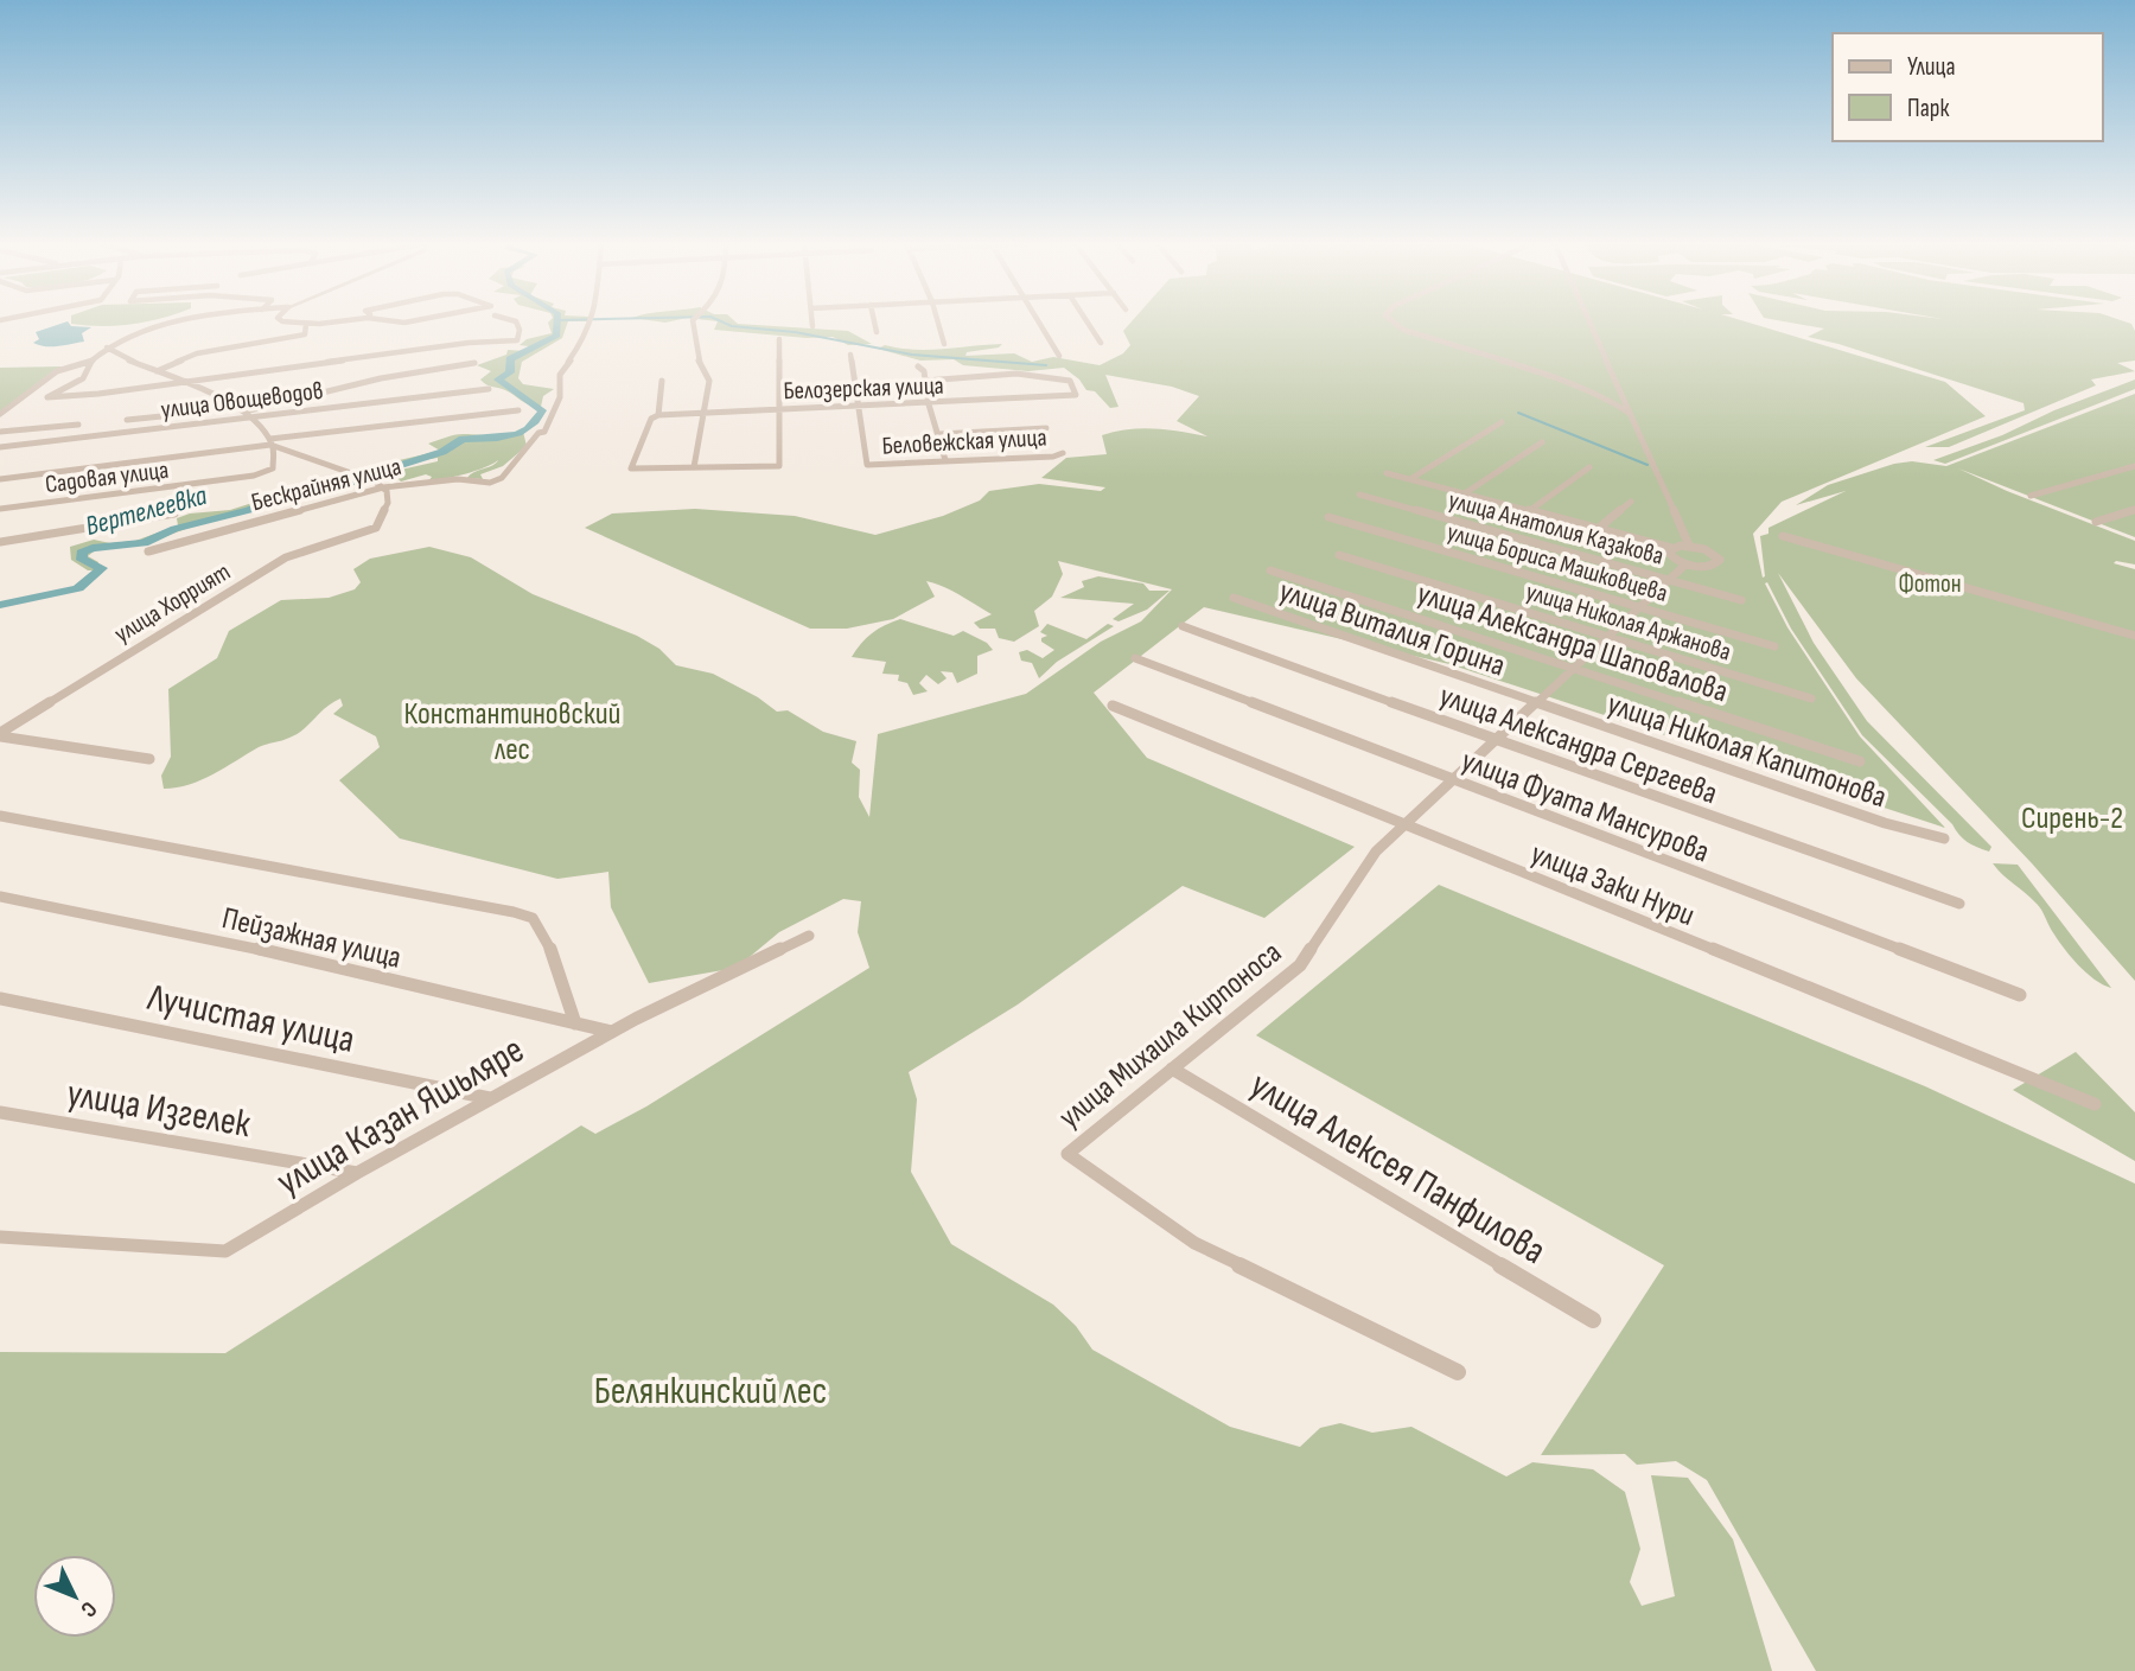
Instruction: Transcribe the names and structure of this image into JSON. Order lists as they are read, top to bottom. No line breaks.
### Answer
{"streets":{"street":["Белозерская улица","улица Овощеводов","Беловежская улица","Садовая улица","Бескрайняя улица","улица Анатолия Казакова","улица Бориса Машковцева","улица Хоррият","улица Николая Аржанова","улица Виталия Горина","улица Александра Шаповалова","улица Александра Сергеева","улица Николая Капитонова","улица Фуата Мансурова","улица Заки Нури","Пейзажная улица","Лучистая улица","улица Михаила Кирпоноса","улица Изгелек","улица Казан Яшьляре","улица Алексея Панфилова"]},"crossings":[["Белозерская улица","Беловежская улица"],["Бескрайняя улица","улица Хоррият"],["улица Анатолия Казакова","улица Михаила Кирпоноса"],["улица Бориса Машковцева","улица Михаила Кирпоноса"],["улица Николая Аржанова","улица Михаила Кирпоноса"],["улица Виталия Горина","улица Николая Капитонова"],["улица Виталия Горина","улица Михаила Кирпоноса"],["улица Александра Шаповалова","улица Михаила Кирпоноса"],["улица Александра Сергеева","улица Михаила Кирпоноса"],["улица Николая Капитонова","улица Михаила Кирпоноса"],["улица Фуата Мансурова","улица Михаила Кирпоноса"],["улица Заки Нури","улица Михаила Кирпоноса"],["Пейзажная улица","улица Казан Яшьляре"],["Лучистая улица","улица Казан Яшьляре"],["улица Михаила Кирпоноса","улица Алексея Панфилова"],["улица Изгелек","улица Казан Яшьляре"]],"water":["Вертелеевка"],"parks":["Фотон","Константиновский лес","Сирень-2","Белянкинский лес"],"legend":["Улица","Парк"],"north":"bottom right"}
